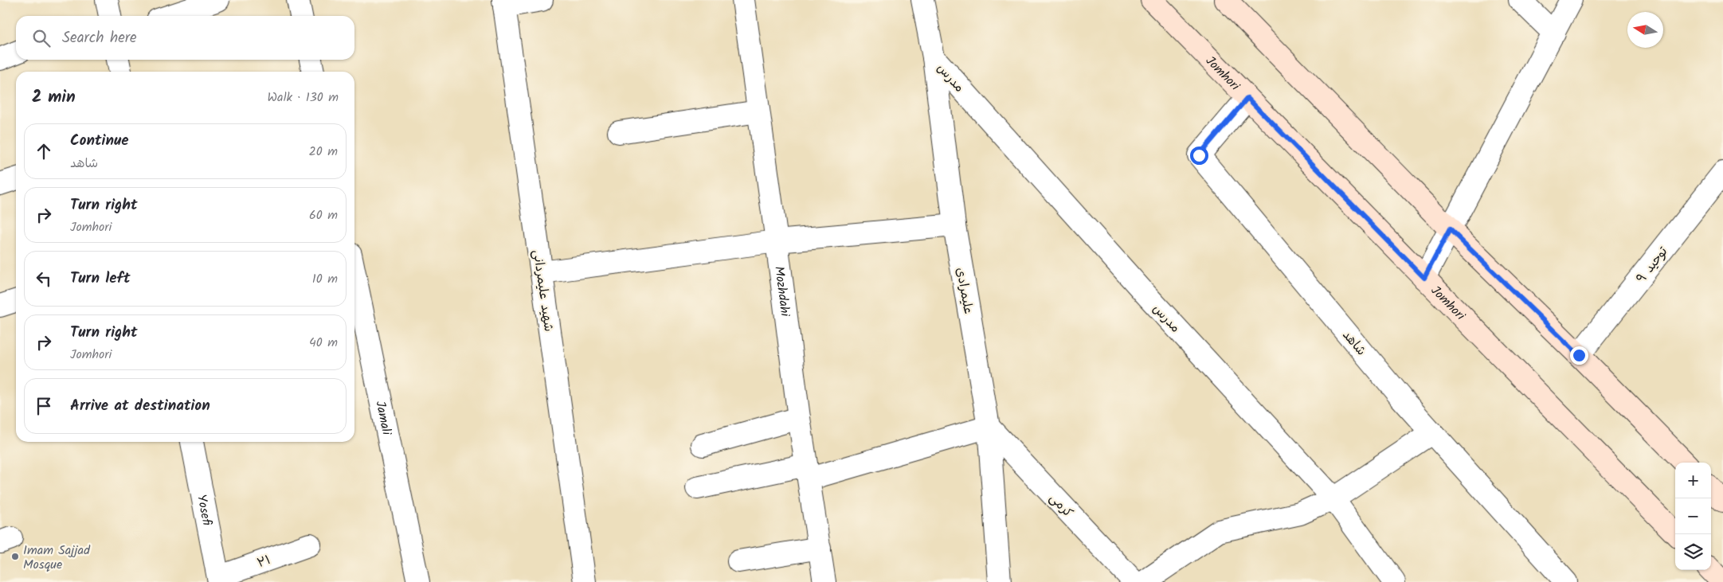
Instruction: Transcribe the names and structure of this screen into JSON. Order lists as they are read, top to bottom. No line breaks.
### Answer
{"streets":{"main road":["Jomhori"],"street":["مدرس","توحید ۹","شهید علیمردانی","علیمرادی","Mozhdahi","شاهد","Jamali","کرمی","Yosefi","۲۱"]},"crossings":[["Jomhori","شاهد"],["مدرس","علیمرادی"],["علیمرادی","کرمی"],["Yosefi","۲۱"]],"places":["Imam Sajjad Mosque"],"north":"left","page":{"search":"Search here","heading":["2 min","Walk · 130 m"],"list":[["Continue","شاهد","20 m"],["Turn right","Jomhori","60 m"],["Turn left","10 m"],["Turn right","Jomhori","40 m"],"Arrive at destination"],"map_buttons":["+","−"]}}
